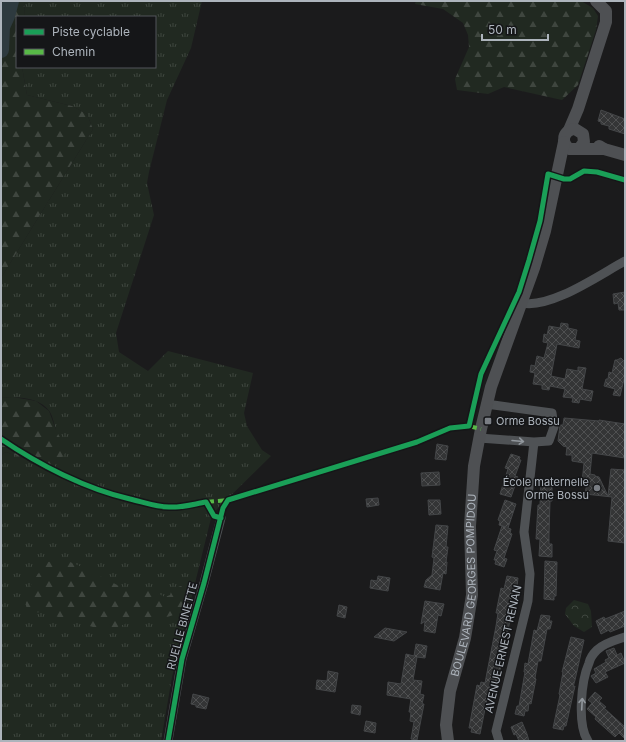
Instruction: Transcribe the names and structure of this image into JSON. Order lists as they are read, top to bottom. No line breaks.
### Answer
{"streets":{"main road":["BOULEVARD GEORGES POMPIDOU"],"street":["RUELLE BINETTE","AVENUE ERNEST RENAN"]},"places":{"transit":["Orme Bossu"],"other":["École maternelle Orme Bossu"]},"legend":["Piste cyclable","Chemin"],"scale_bar":"50 m"}
